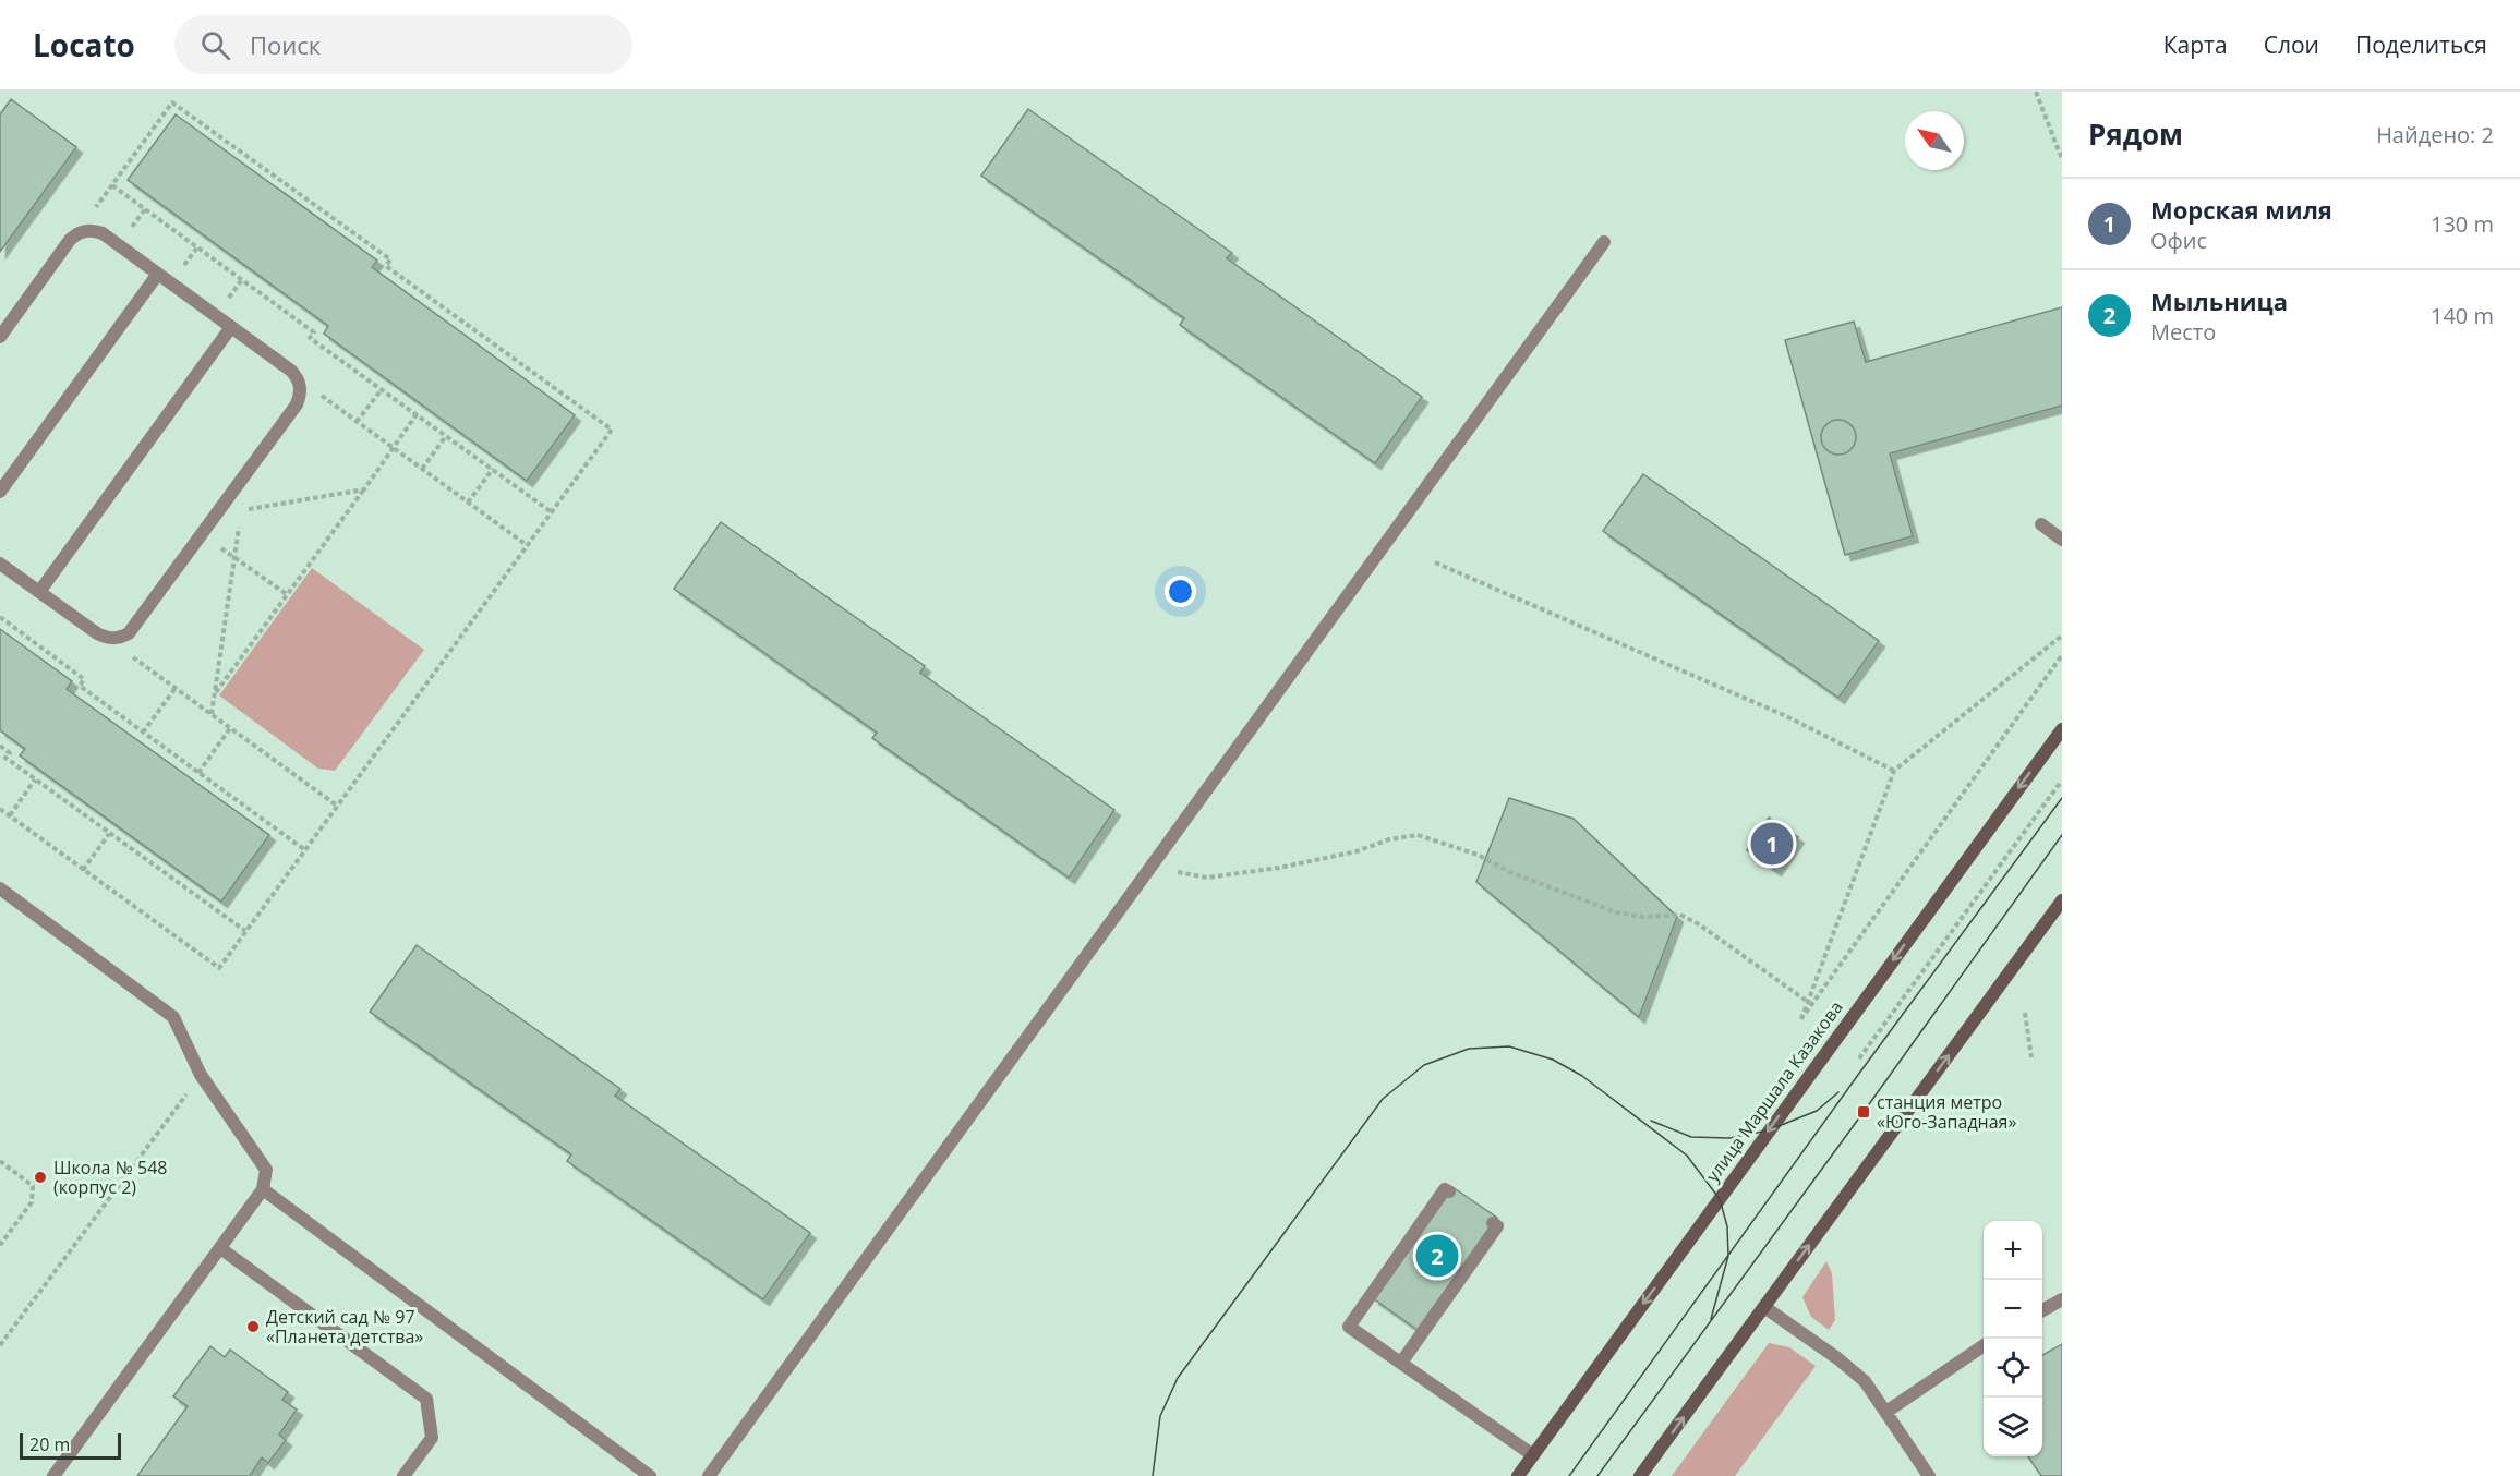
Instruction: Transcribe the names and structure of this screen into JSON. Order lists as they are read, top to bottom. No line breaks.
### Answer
{"streets":{"main road":["улица Маршала Казакова"]},"places":{"transit":["станция метро «Юго-Западная»"],"other":["Школа № 548 (корпус 2)","Детский сад № 97 «Планета детства»"]},"scale_bar":"20 m","north":"top left","page":{"header":"Locato","search":"Поиск","nav":["Карта","Слои","Поделиться"],"heading":["Рядом","Найдено: 2"],"list":[{"mark":"1","name":"Морская миля","note":"Офис","value":"130 m"},{"mark":"2","name":"Мыльница","note":"Место","value":"140 m"}],"pins":["1","2"],"map_buttons":["+","−"],"scale":"20 m"}}
